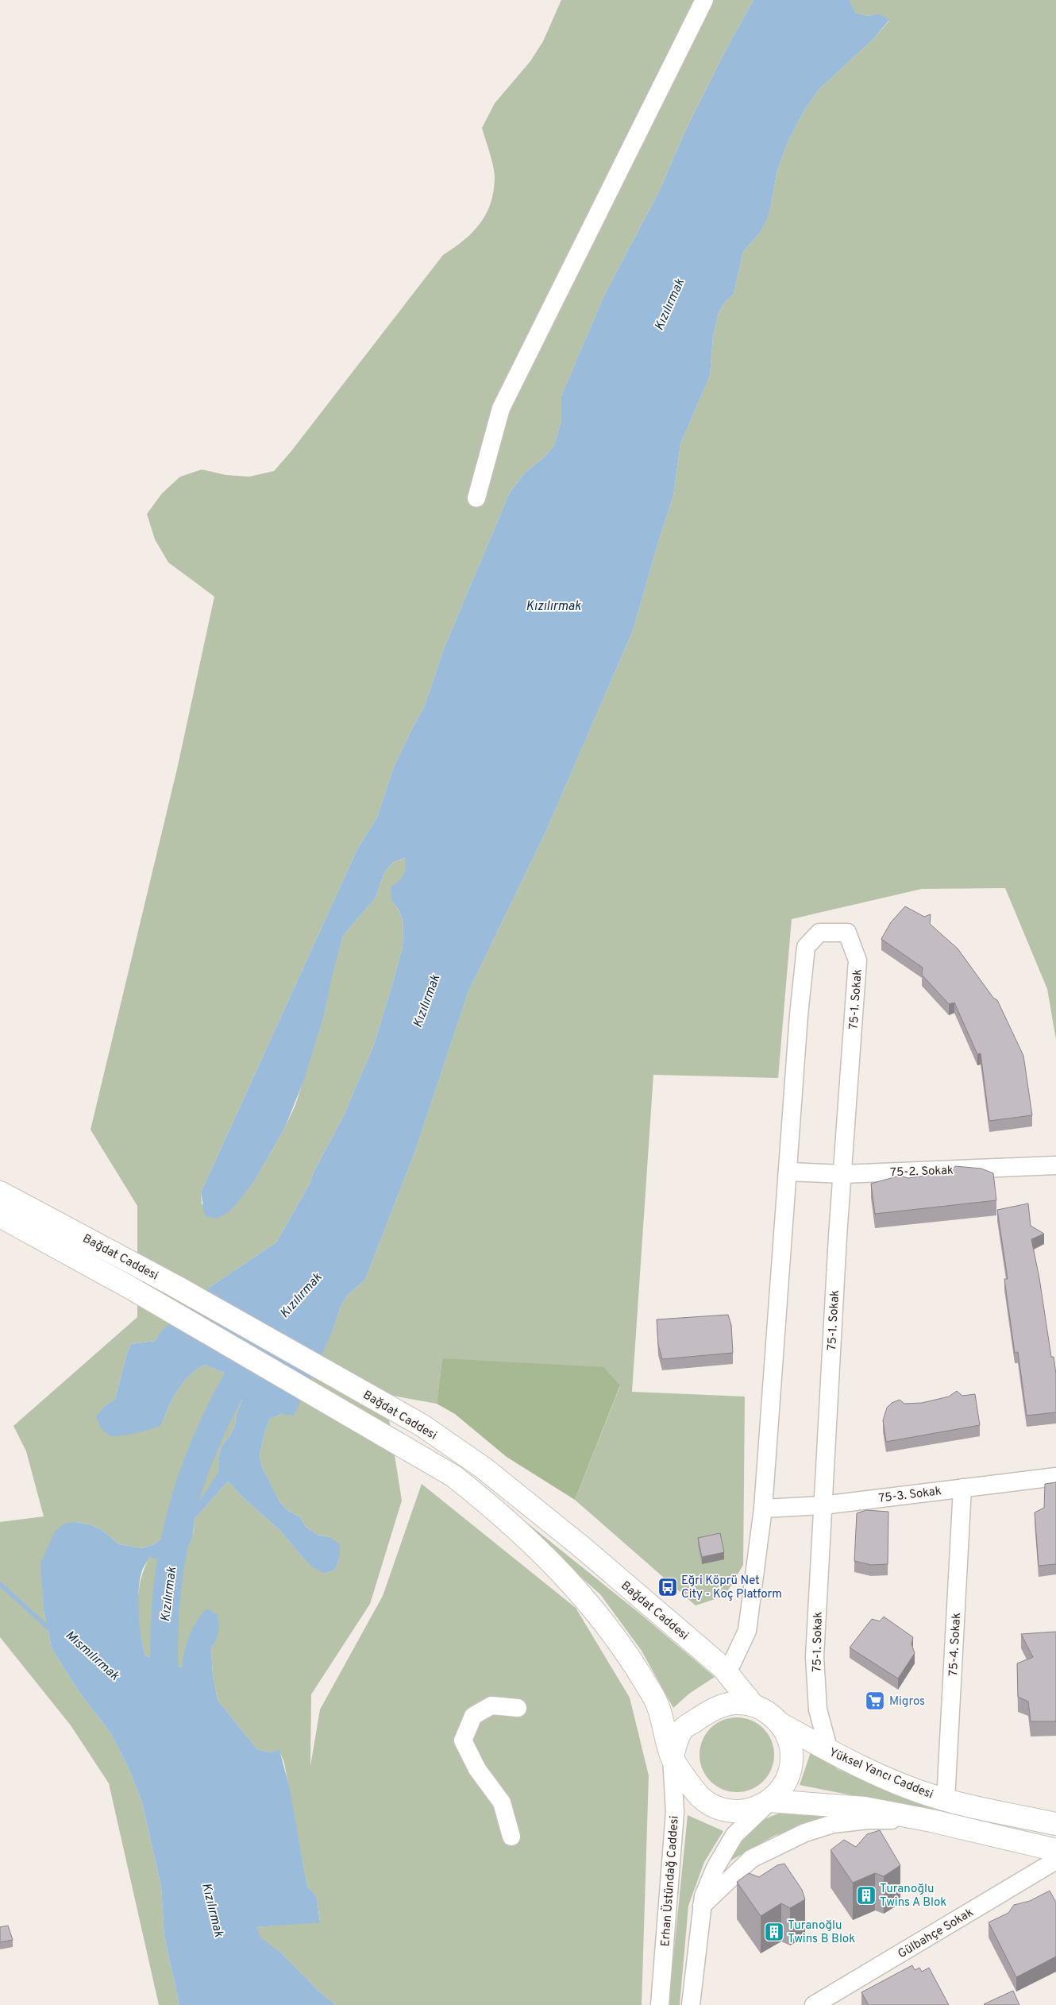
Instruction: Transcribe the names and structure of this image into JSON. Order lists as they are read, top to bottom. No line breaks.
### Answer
{"streets":{"main road":["Bağdat Caddesi","Yüksel Yancı Caddesi"],"street":["75-1. Sokak","75-2. Sokak","75-3. Sokak","75-4. Sokak","Erhan Üstündağ Caddesi","Gülbahçe Sokak"]},"crossings":[["75-1. Sokak","75-2. Sokak"],["75-1. Sokak","Bağdat Caddesi"],["75-1. Sokak","75-3. Sokak"],["75-1. Sokak","Yüksel Yancı Caddesi"],["Bağdat Caddesi","Yüksel Yancı Caddesi"],["Bağdat Caddesi","Erhan Üstündağ Caddesi"],["75-3. Sokak","75-4. Sokak"],["75-4. Sokak","Yüksel Yancı Caddesi"],["Yüksel Yancı Caddesi","Erhan Üstündağ Caddesi"]],"water":["Kızılırmak","Mısmılırmak"],"places":{"bus stop":["Eğri Köprü Net City - Koç Platform"],"supermarket":["Migros"],"building":["Turanoğlu Twins A Blok","Turanoğlu Twins B Blok"]}}
